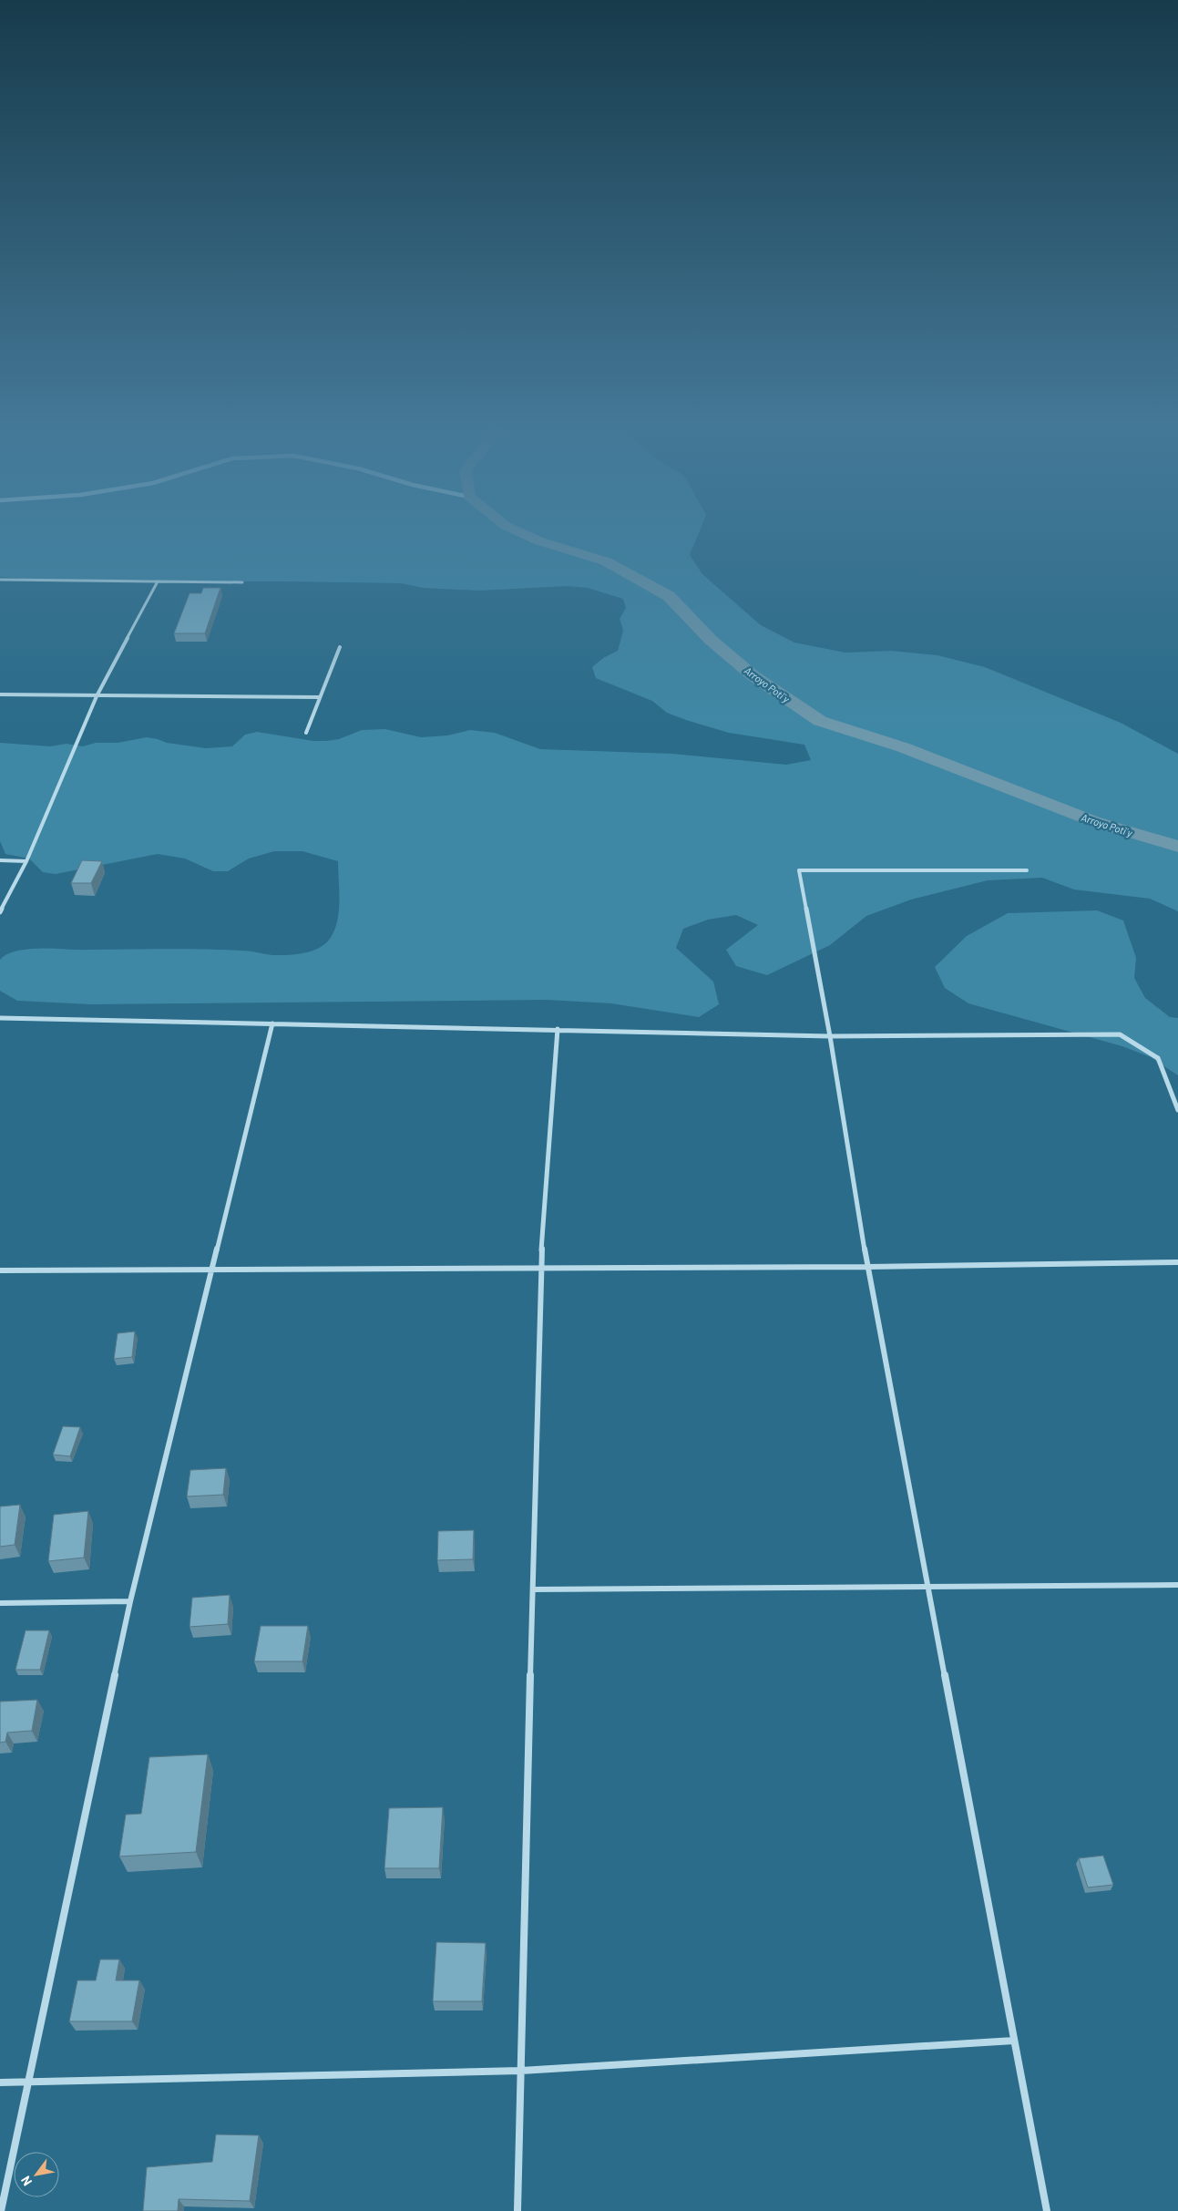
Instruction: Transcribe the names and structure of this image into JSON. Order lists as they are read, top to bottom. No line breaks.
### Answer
{"water":["Arroyo Poti´y"],"north":"bottom left"}
